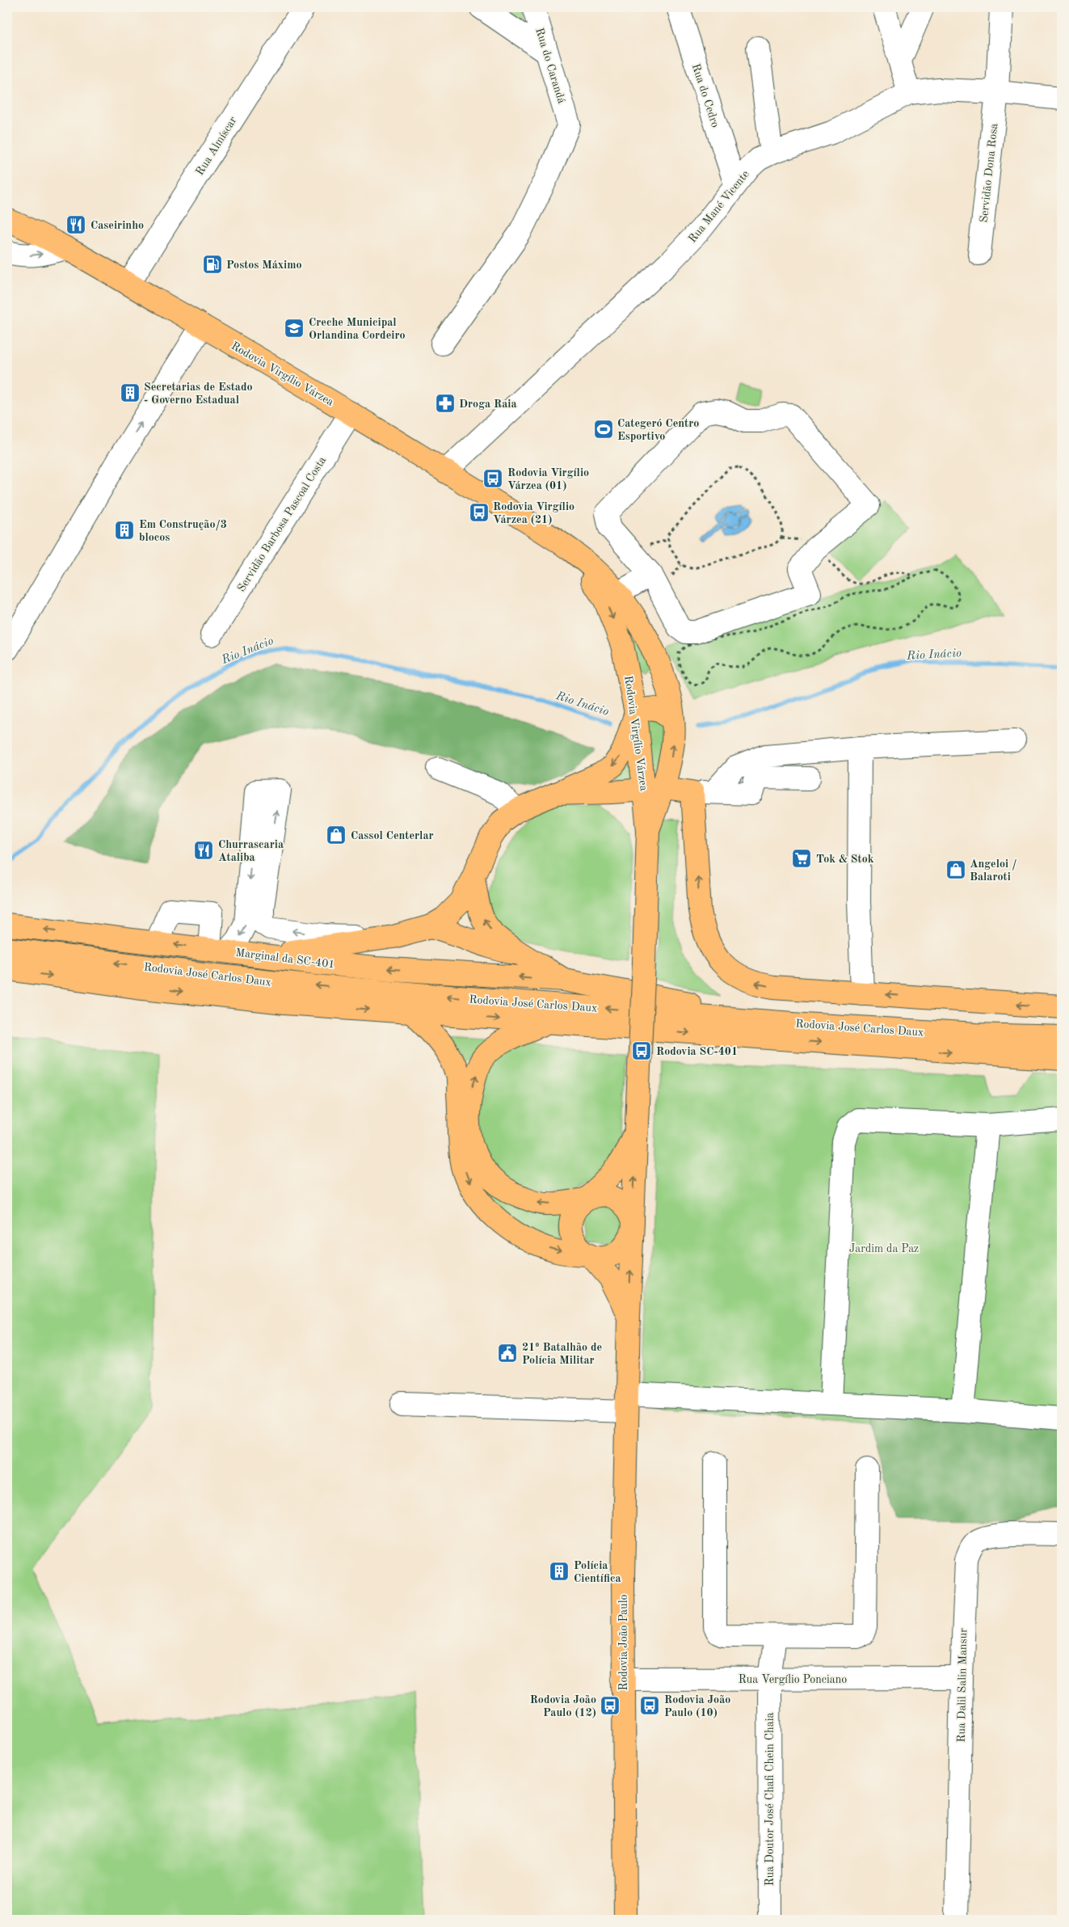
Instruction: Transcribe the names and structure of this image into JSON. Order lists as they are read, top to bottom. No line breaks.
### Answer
{"streets":{"main road":["Rodovia Virgílio Várzea","Marginal da SC-401","Rodovia José Carlos Daux","Rodovia João Paulo"],"street":["Rua do Carandá","Rua do Cedro","Rua Almíscar","Servidão Dona Rosa","Rua Mané Vicente","Servidão Barbosa Pascoal Costa","Rua Vergílio Ponciano","Rua Dalil Salin Mansur","Rua Doutor José Chafi Chein Chaia"]},"crossings":[["Rua do Cedro","Rua Mané Vicente"],["Rua Almíscar","Rodovia Virgílio Várzea"],["Servidão Dona Rosa","Rua Mané Vicente"],["Rua Mané Vicente","Rodovia Virgílio Várzea"],["Rodovia Virgílio Várzea","Servidão Barbosa Pascoal Costa"],["Rodovia Virgílio Várzea","Rodovia João Paulo"],["Rodovia João Paulo","Rua Vergílio Ponciano"],["Rua Vergílio Ponciano","Rua Dalil Salin Mansur"],["Rua Vergílio Ponciano","Rua Doutor José Chafi Chein Chaia"]],"water":["Rio Inácio"],"parks":["Jardim da Paz"],"places":{"restaurant":["Caseirinho","Churrascaria Ataliba"],"fuel station":["Postos Máximo"],"school or university":["Creche Municipal Orlandina Cordeiro"],"building":["Secretarias de Estado - Governo Estadual","Em Construção/3 blocos","Polícia Científica"],"pharmacy":["Droga Raia"],"sports":["Categeró Centro Esportivo"],"bus stop":["Rodovia Virgílio Várzea (01)","Rodovia Virgílio Várzea (21)","Rodovia SC-401","Rodovia João Paulo (12)","Rodovia João Paulo (10)"],"shop":["Cassol Centerlar","Angeloi / Balaroti"],"supermarket":["Tok & Stok"],"public building":["21º Batalhão de Polícia Militar"]}}
